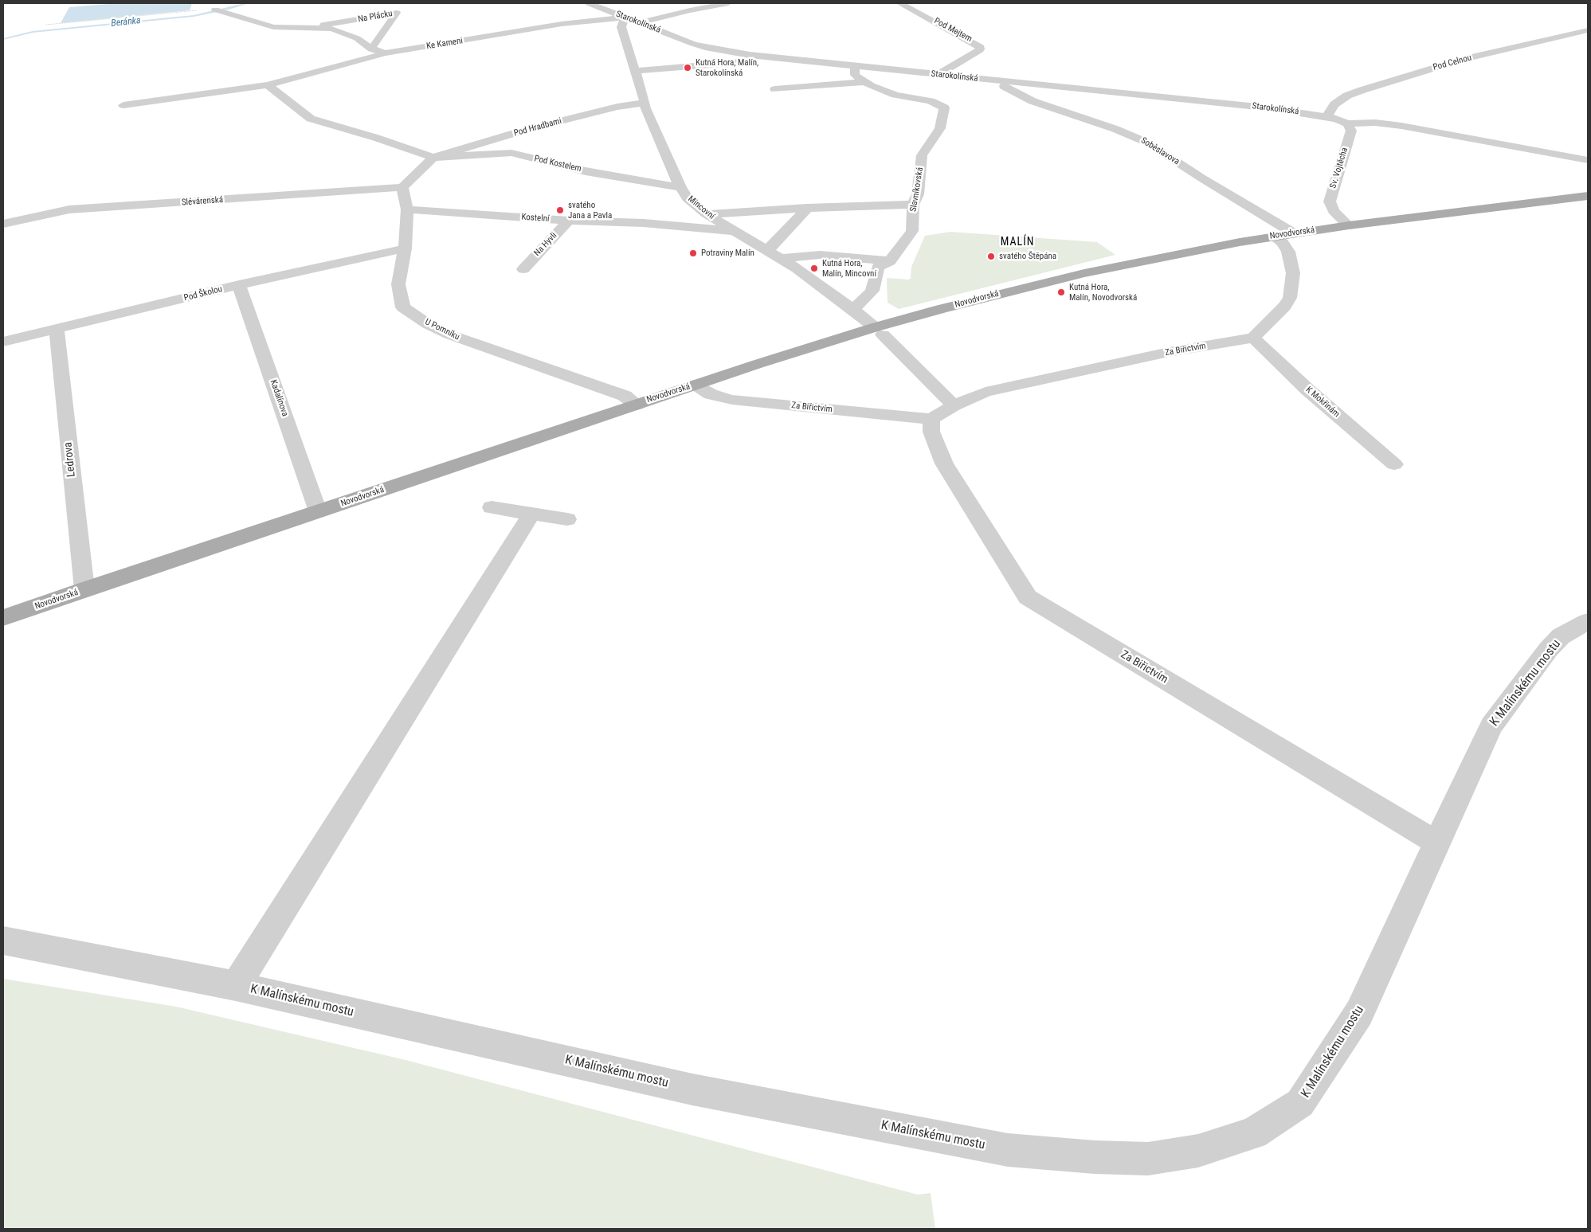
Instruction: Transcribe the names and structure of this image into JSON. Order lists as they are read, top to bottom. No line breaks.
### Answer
{"streets":{"main road":["Novodvorská"],"street":["Na Plácku","Starokolínská","Pod Mejtem","Ke Kameni","Pod Celnou","Pod Hradbami","Soběslavova","Pod Kostelem","Sv. Vojtěcha","Slavníkovská","Slévárenská","Mincovní","Kostelní","Na Hyvli","Pod Školou","U Pomníku","Za Biřictvím","Kadalínova","K Mokřinám","Ledrova","K Malínskému mostu"]},"crossings":[["Na Plácku","Ke Kameni"],["Starokolínská","Pod Mejtem"],["Starokolínská","Ke Kameni"],["Starokolínská","Pod Celnou"],["Starokolínská","Soběslavova"],["Starokolínská","Slavníkovská"],["Starokolínská","Mincovní"],["Ke Kameni","Mincovní"],["Pod Hradbami","Pod Kostelem"],["Pod Hradbami","Mincovní"],["Soběslavova","Novodvorská"],["Pod Kostelem","Mincovní"],["Sv. Vojtěcha","Novodvorská"],["Slavníkovská","Mincovní"],["Slévárenská","U Pomníku"],["Mincovní","Kostelní"],["Mincovní","Novodvorská"],["Kostelní","Na Hyvli"],["Kostelní","U Pomníku"],["Novodvorská","U Pomníku"],["Novodvorská","Za Biřictvím"],["Novodvorská","Kadalínova"],["Novodvorská","Ledrova"],["Pod Školou","U Pomníku"],["Pod Školou","Kadalínova"],["Pod Školou","Ledrova"],["Za Biřictvím","K Mokřinám"],["Za Biřictvím","K Malínskému mostu"]],"districts":["MALÍN"],"water":["Beránka"],"places":["Kutná Hora, Malín, Starokolínská","svatého Jana a Pavla","Potraviny Malín","svatého Štěpána","Kutná Hora, Malín, Mincovní","Kutná Hora, Malín, Novodvorská"]}
